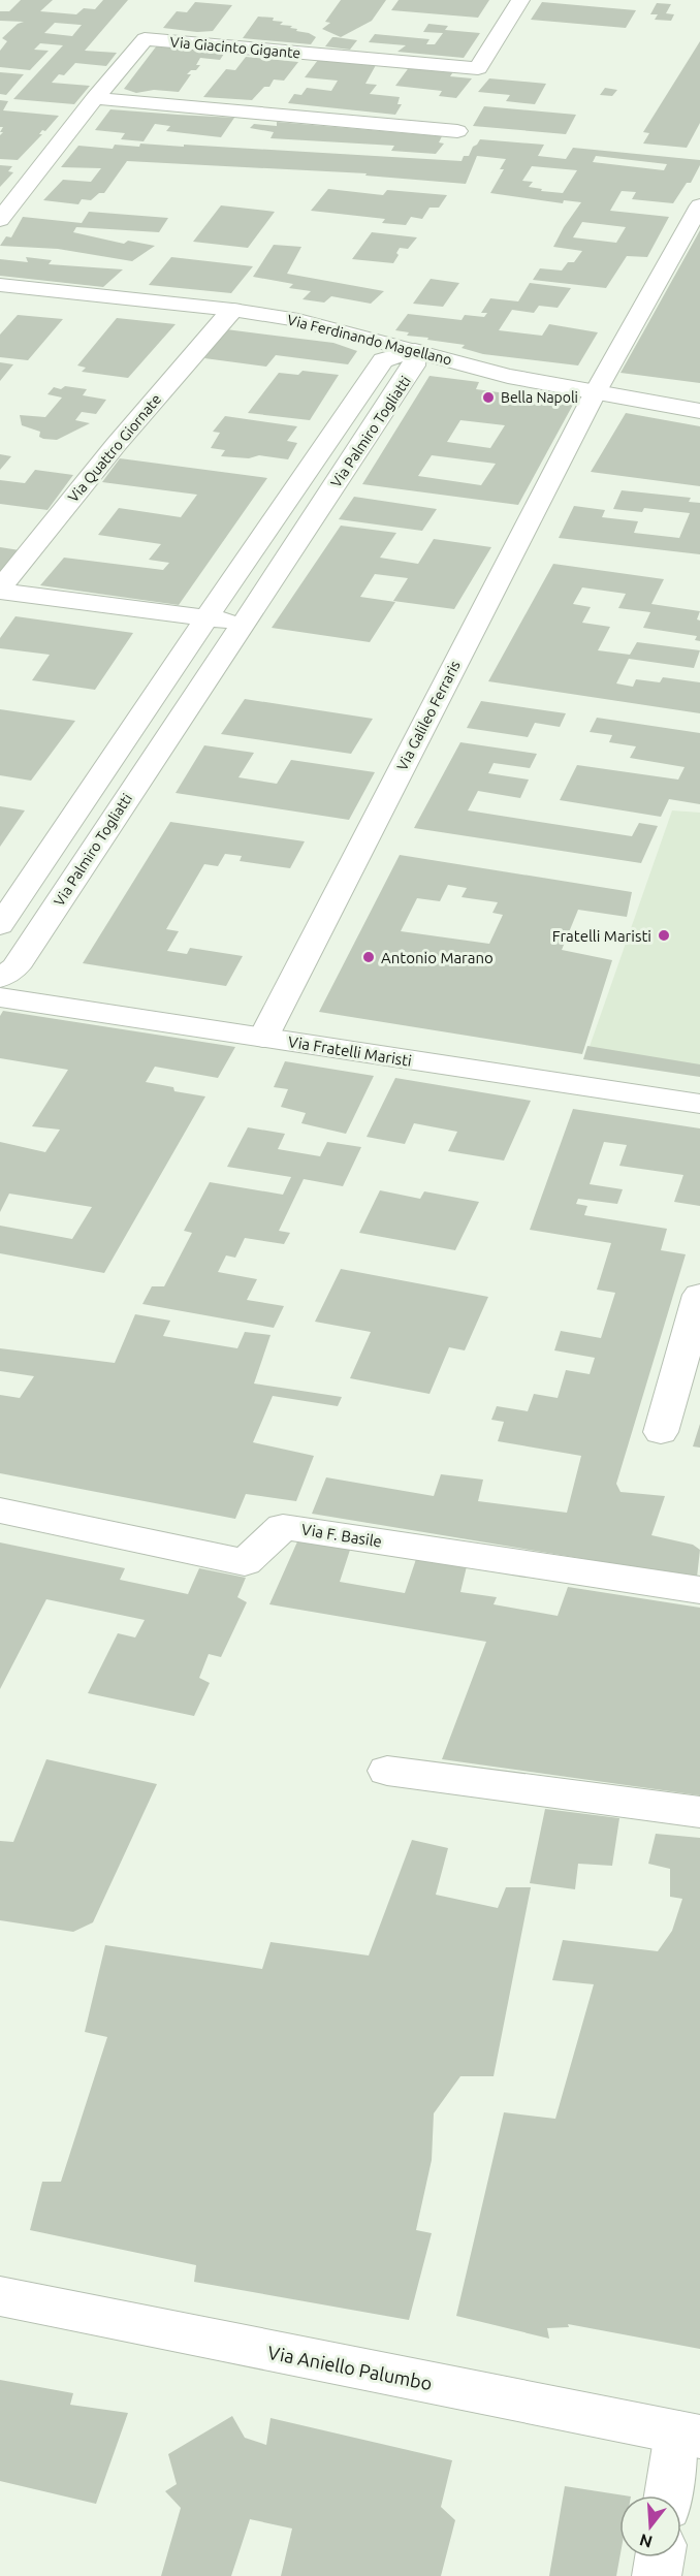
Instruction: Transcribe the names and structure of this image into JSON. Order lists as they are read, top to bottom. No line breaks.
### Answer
{"streets":{"street":["Via Giacinto Gigante","Via Ferdinando Magellano","Via Palmiro Togliatti","Via Quattro Giornate","Via Galileo Ferraris","Via Fratelli Maristi","Via F. Basile","Via Aniello Palumbo"]},"crossings":[["Via Ferdinando Magellano","Via Palmiro Togliatti"],["Via Ferdinando Magellano","Via Quattro Giornate"],["Via Ferdinando Magellano","Via Galileo Ferraris"],["Via Palmiro Togliatti","Via Quattro Giornate"],["Via Galileo Ferraris","Via Fratelli Maristi"]],"places":["Bella Napoli","Fratelli Maristi","Antonio Marano"],"north":"bottom"}
